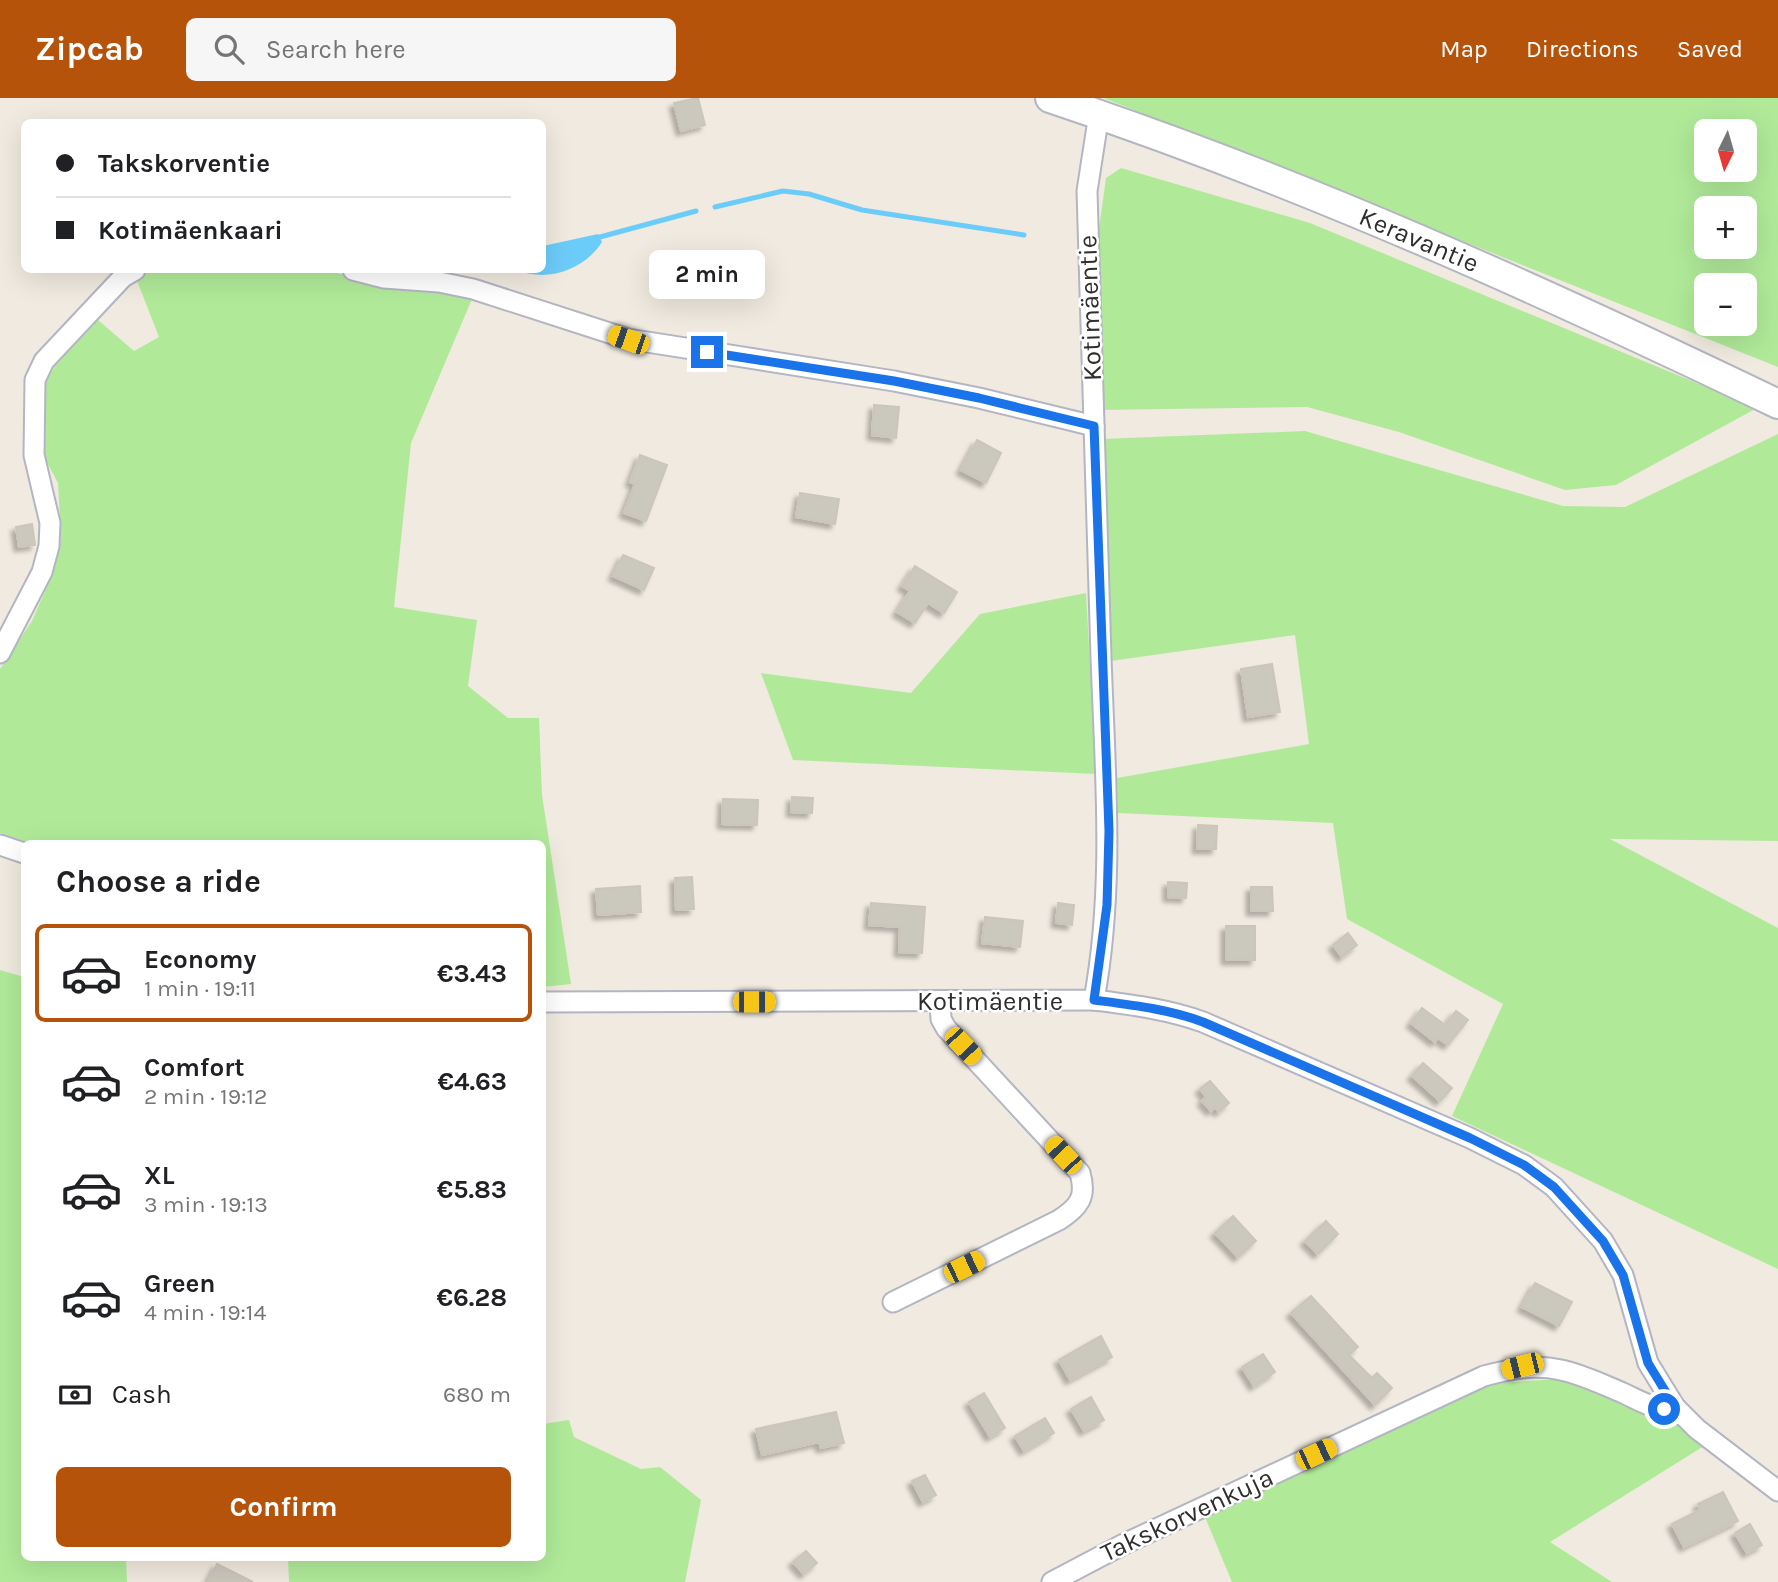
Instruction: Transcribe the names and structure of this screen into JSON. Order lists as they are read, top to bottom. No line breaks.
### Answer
{"streets":{"main road":["Keravantie"],"street":["Kotimäentie","Takskorvenkuja"]},"crossings":[["Keravantie","Kotimäentie"]],"north":"bottom","page":{"header":"Zipcab","search":"Search here","nav":["Map","Directions","Saved"],"map_buttons":["+","−"],"banner":["Takskorventie","Kotimäenkaari"],"bubble":"2 min","heading":"Choose a ride","list":[{"name":"Economy","note":"1 min · 19:11","value":"€3.43"},{"name":"Comfort","note":"2 min · 19:12","value":"€4.63"},{"name":"XL","note":"3 min · 19:13","value":"€5.83"},{"name":"Green","note":"4 min · 19:14","value":"€6.28"}],"pay":["Cash","680 m"],"buttons":"Confirm"}}
